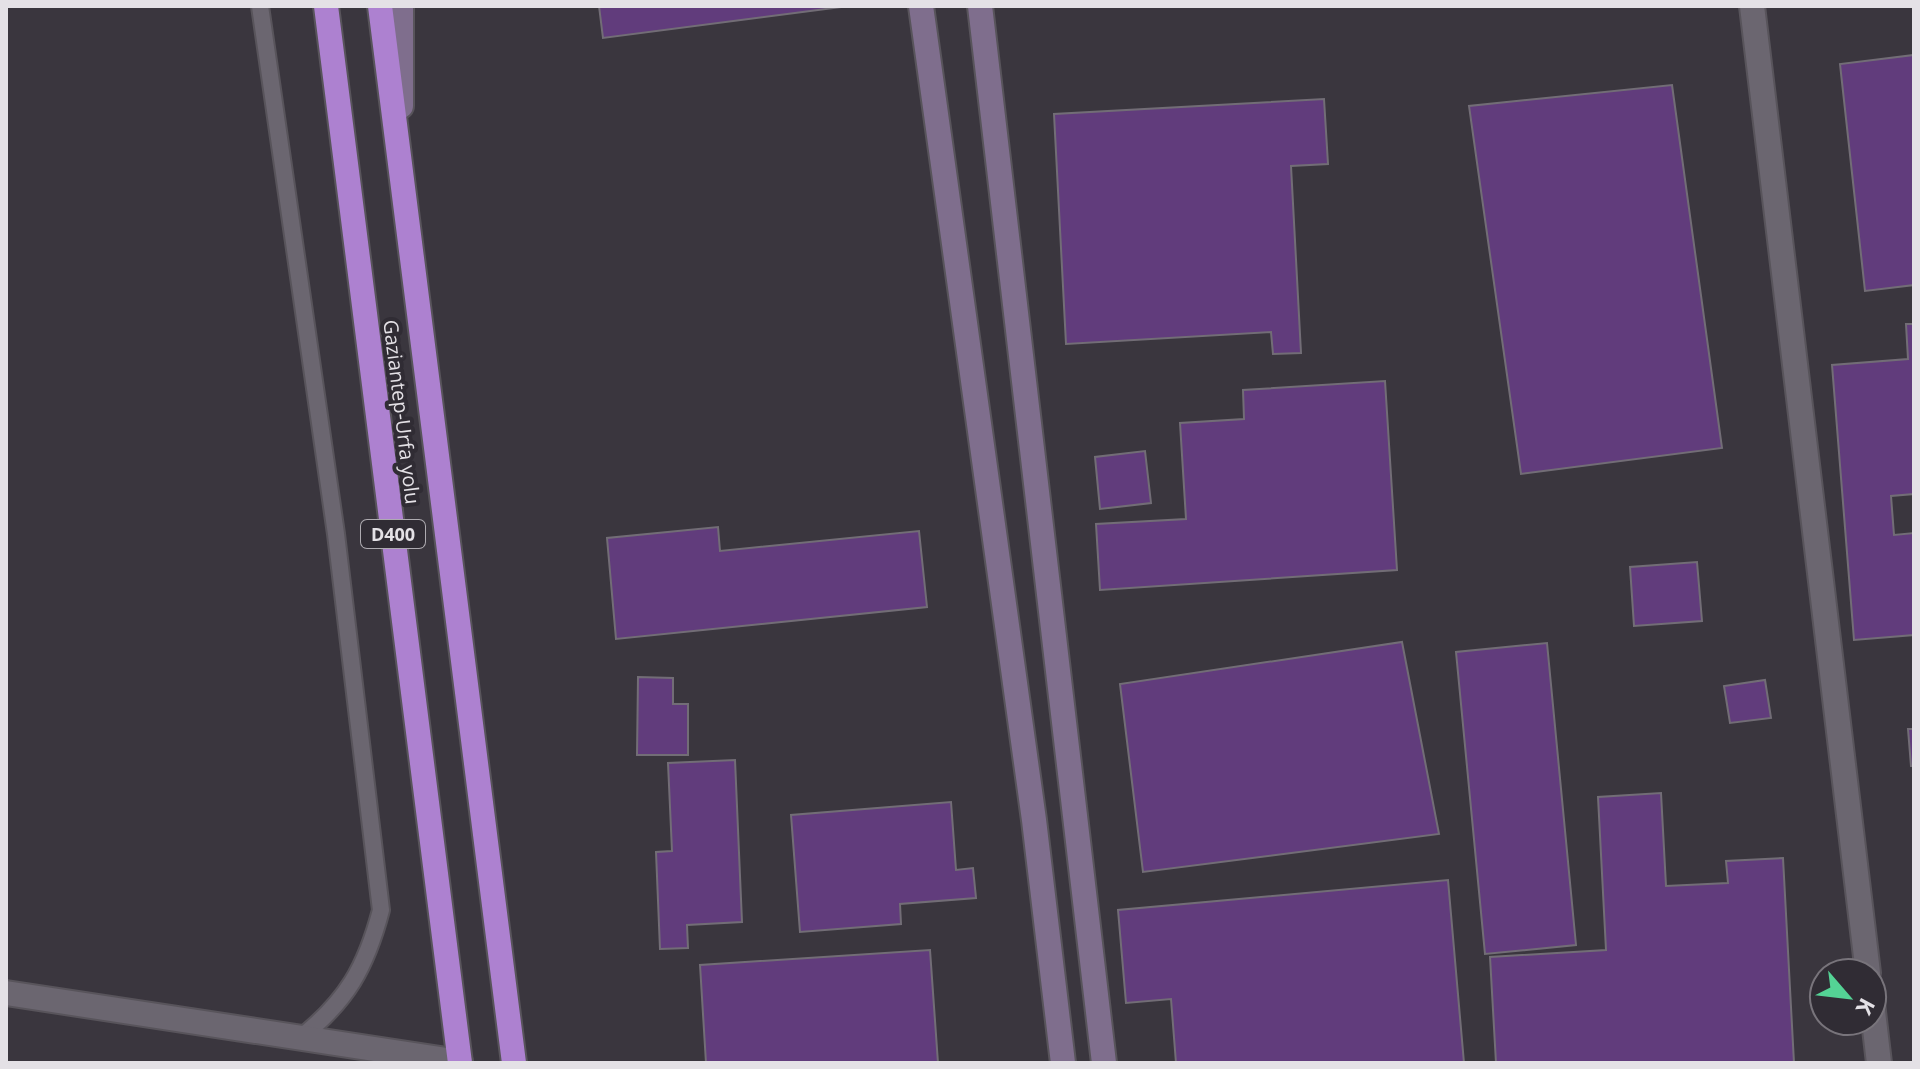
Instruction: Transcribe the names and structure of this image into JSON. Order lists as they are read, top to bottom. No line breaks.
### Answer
{"streets":{"highway":["Gaziantep-Urfa yolu","D400"]},"north":"bottom right"}
